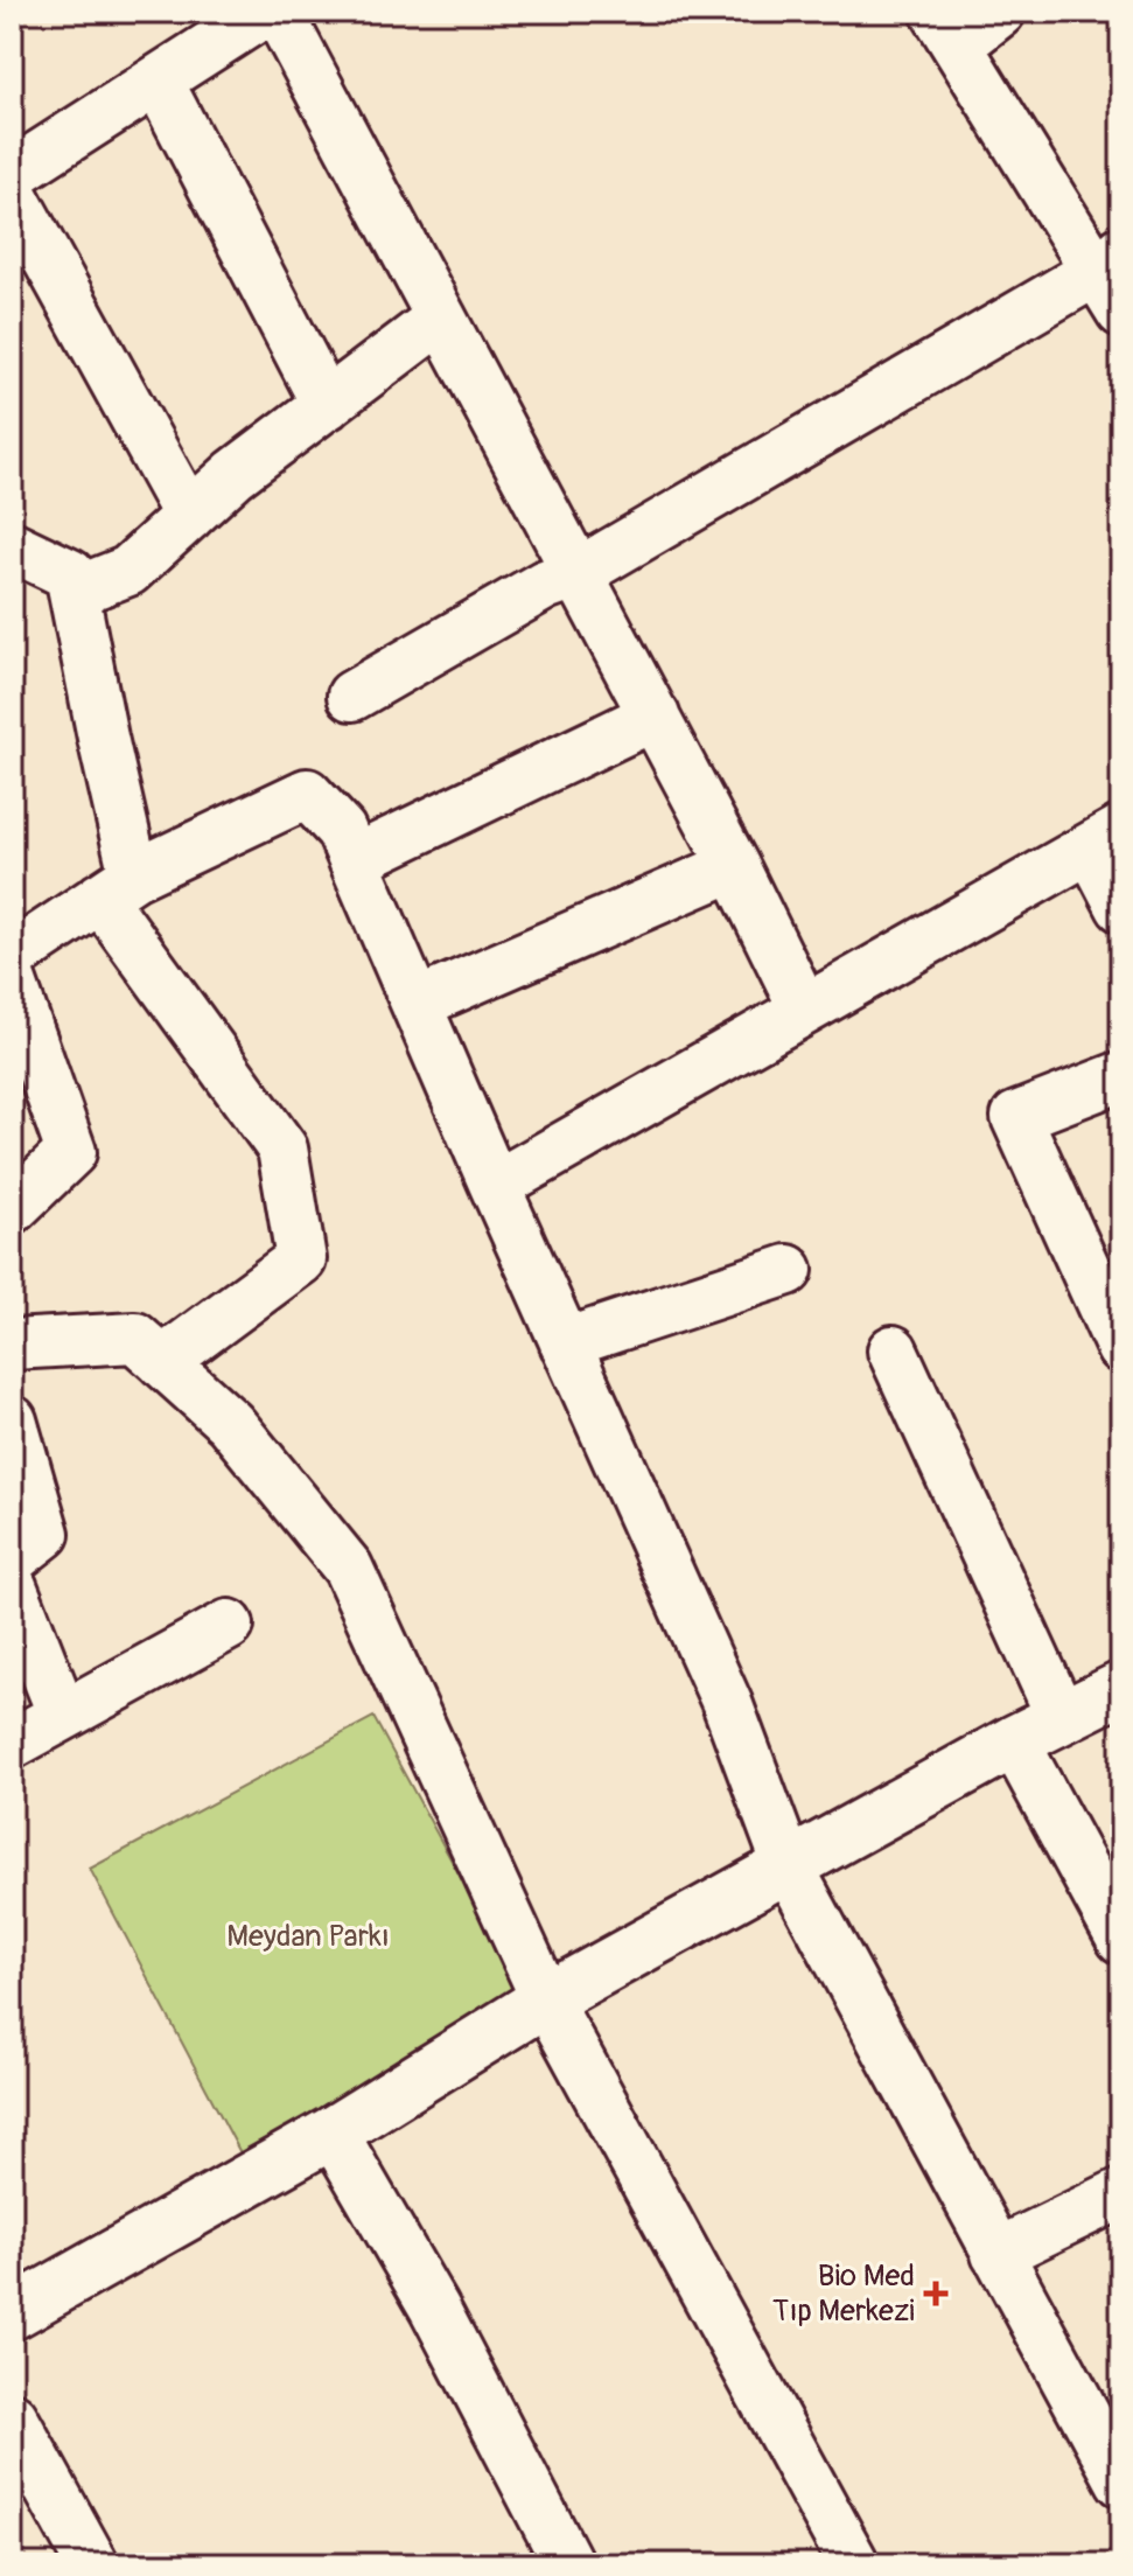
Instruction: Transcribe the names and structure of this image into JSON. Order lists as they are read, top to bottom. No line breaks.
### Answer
{"parks":["Meydan Parkı"],"places":{"health":["Bio Med Tıp Merkezi"]}}
